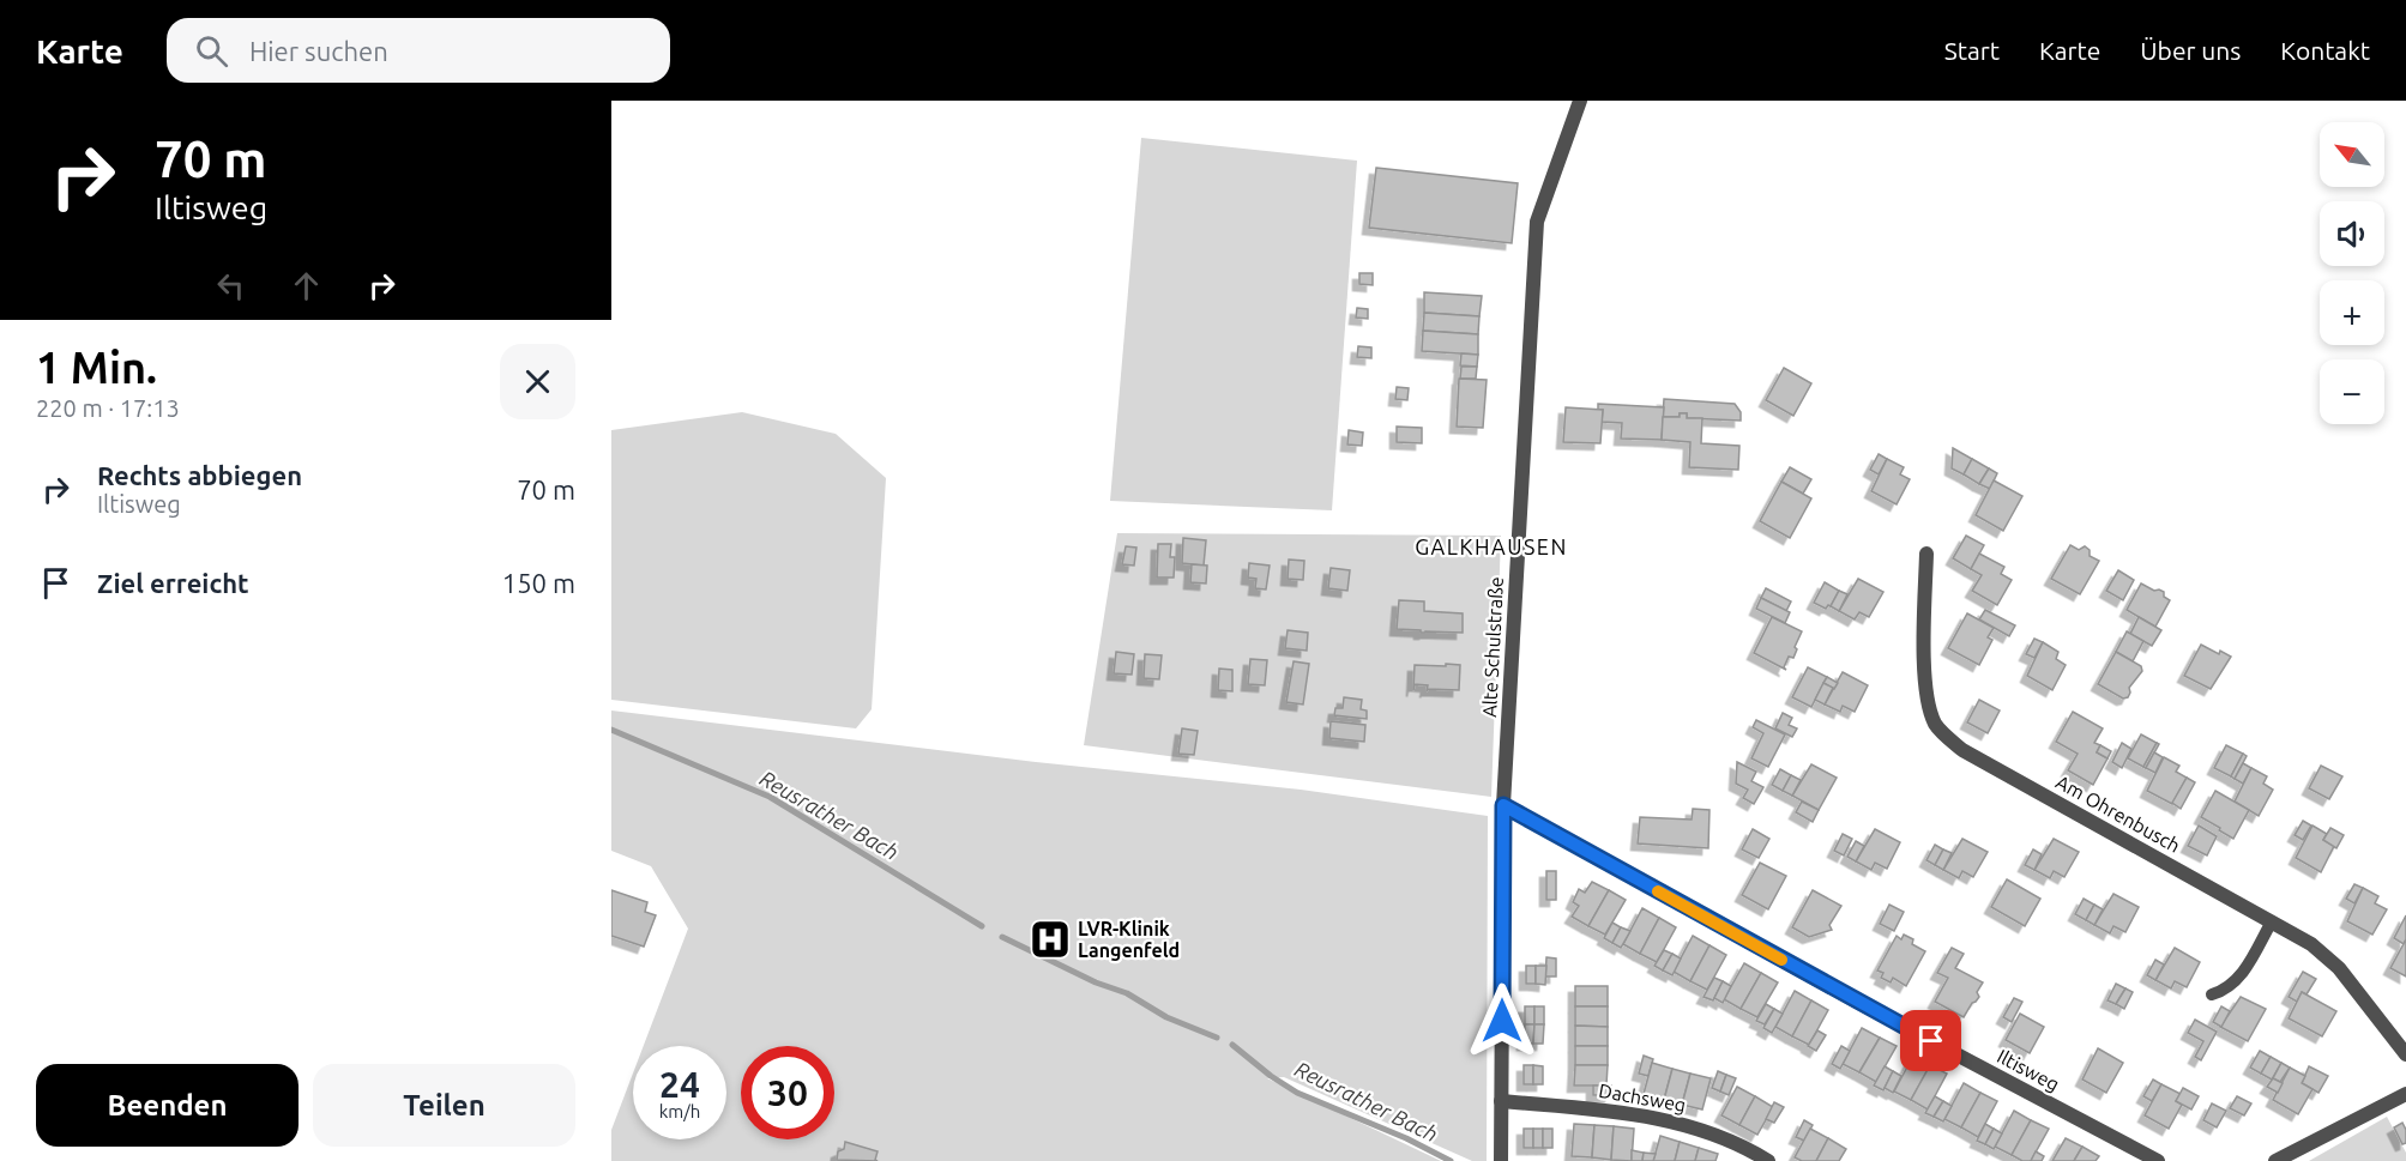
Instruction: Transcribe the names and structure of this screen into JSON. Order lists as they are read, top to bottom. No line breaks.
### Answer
{"streets":{"street":["Alte Schulstraße","Am Ohrenbusch","Iltisweg","Dachsweg"]},"crossings":[["Alte Schulstraße","Iltisweg"],["Alte Schulstraße","Dachsweg"]],"districts":["GALKHAUSEN"],"water":["Reusrather Bach"],"places":{"hospital":["LVR-Klinik Langenfeld"]},"north":"top left","page":{"header":"Karte","search":"Hier suchen","nav":["Start","Karte","Über uns","Kontakt"],"turn":["70 m","Iltisweg"],"map_buttons":["+","−"],"heading":["1 Min.","220 m · 17:13"],"list":[{"name":"Rechts abbiegen","note":"Iltisweg","value":"70 m"},{"name":"Ziel erreicht","value":"150 m"}],"speed":"24 km/h","limit":"30","buttons":["Beenden","Teilen"]}}
